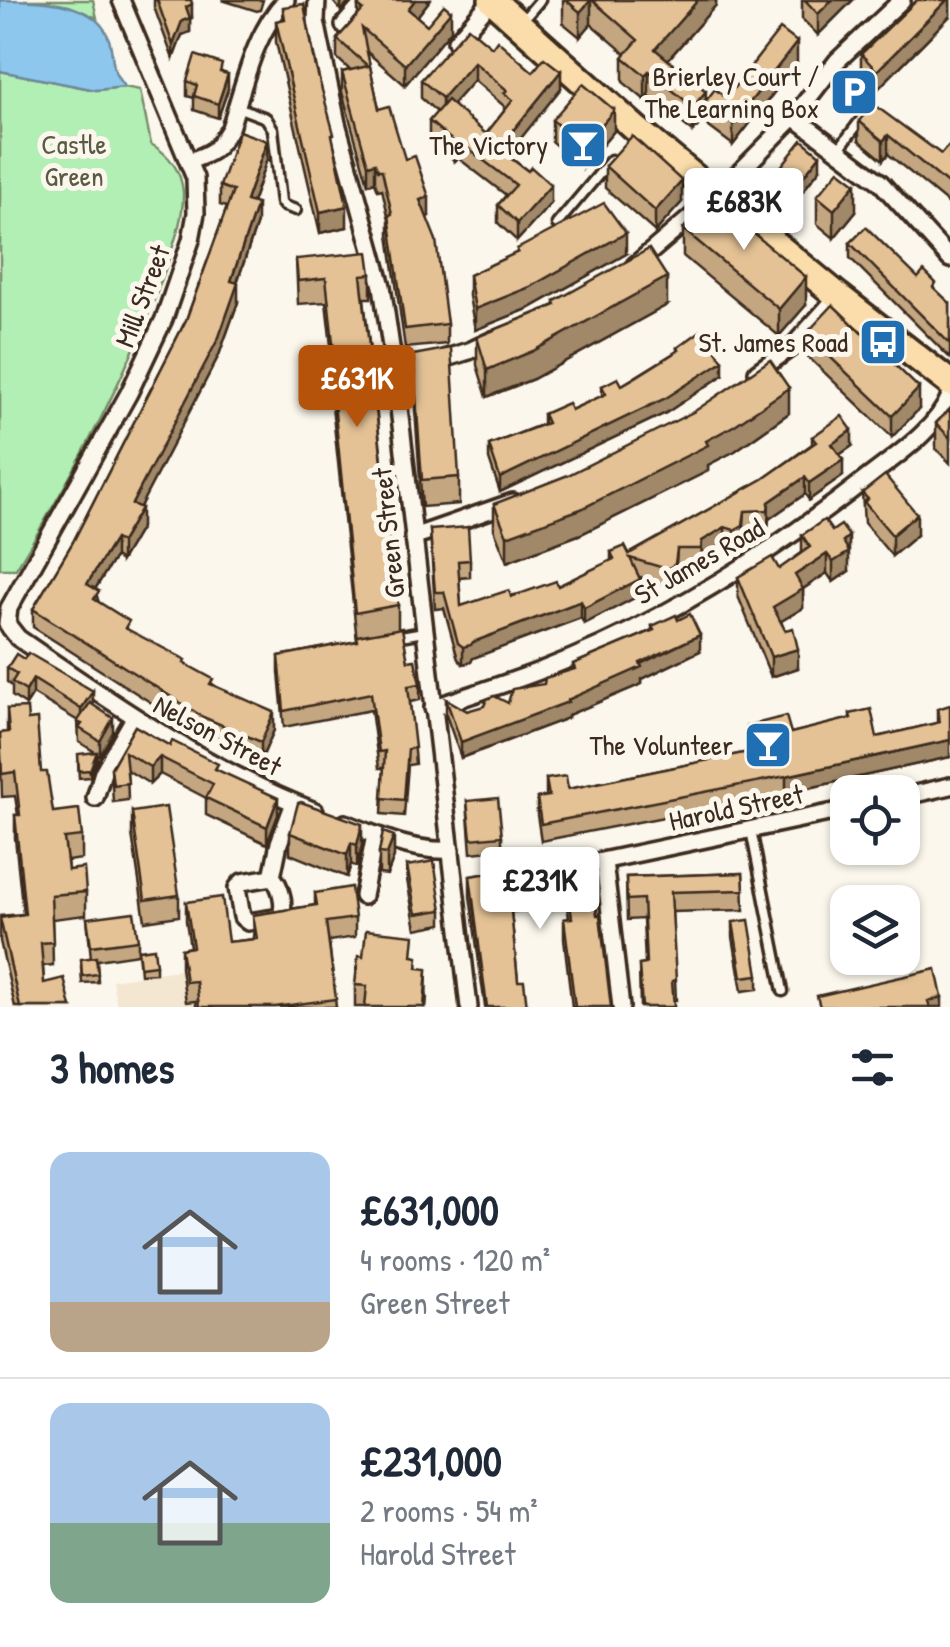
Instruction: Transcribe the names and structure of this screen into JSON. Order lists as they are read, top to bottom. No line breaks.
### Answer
{"streets":{"street":["Mill Street","Green Street","St James Road","Nelson Street","Harold Street"]},"crossings":[["Green Street","St James Road"],["Green Street","Nelson Street"]],"parks":["Castle Green"],"places":{"parking":["Brierley Court / The Learning Box"],"bar":["The Victory","The Volunteer"],"bus stop":["St. James Road"]},"page":{"price":["£683K","£631K","£231K"],"heading":"3 homes","list":[{"name":"£631,000","note":"4 rooms · 120 m² · Green Street"},{"name":"£231,000","note":"2 rooms · 54 m² · Harold Street"}]}}
